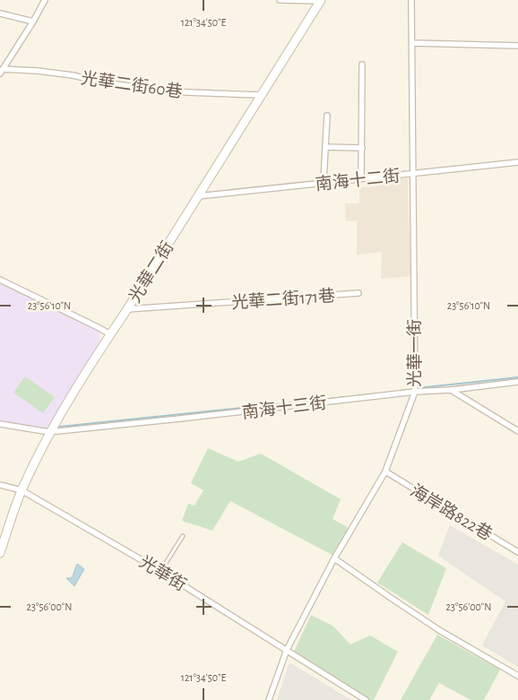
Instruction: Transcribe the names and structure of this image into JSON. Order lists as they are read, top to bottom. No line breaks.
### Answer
{"streets":{"street":["光華二街60巷","南海十二街","光華二街","光華二街171巷","光華一街","南海十三街","海岸路822巷","光華街"]},"crossings":[["光華二街60巷","光華二街"],["南海十二街","光華二街"],["南海十二街","光華一街"],["光華二街","光華二街171巷"],["光華二街","南海十三街"],["光華二街","光華街"],["光華一街","南海十三街"],["光華一街","海岸路822巷"],["光華一街","光華街"]],"coordinates":["121°34'50\"E","23°56'10\"N","23°56'00\"N"]}
